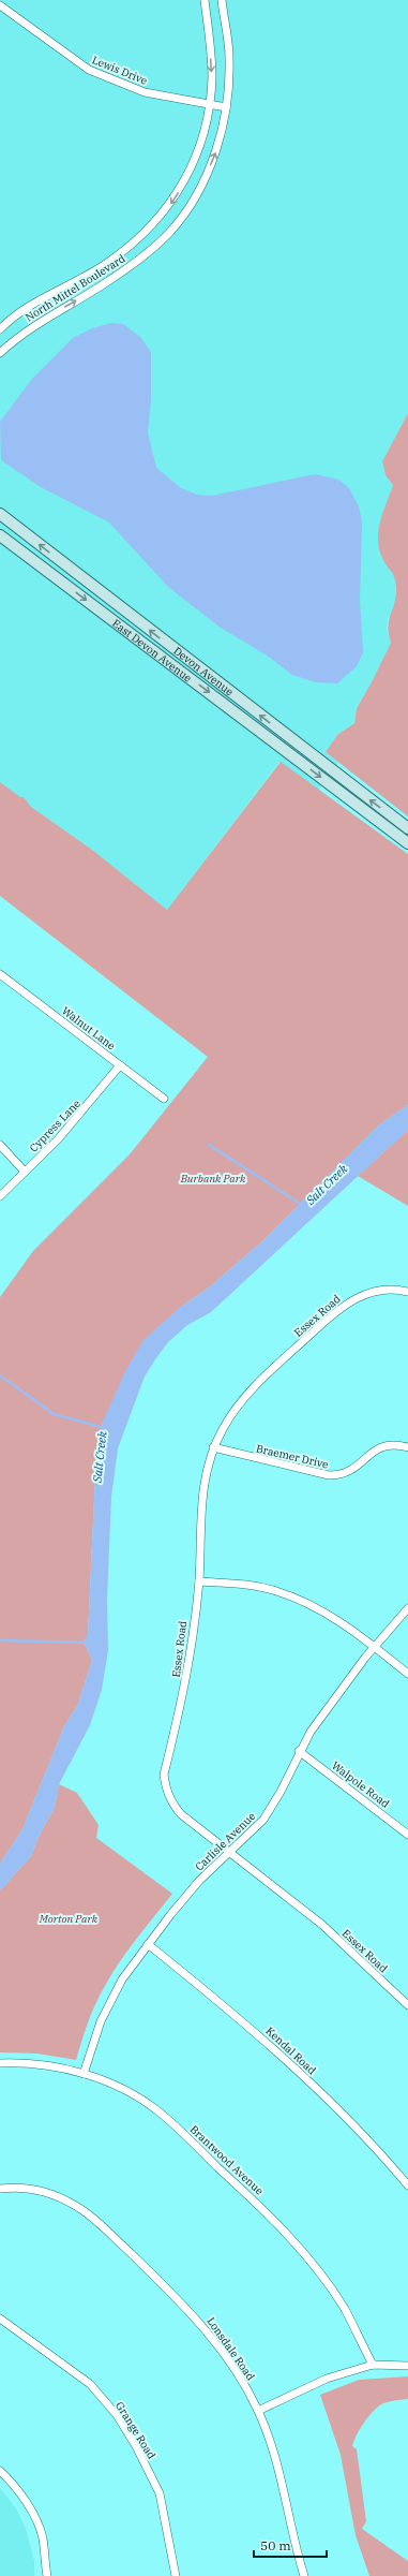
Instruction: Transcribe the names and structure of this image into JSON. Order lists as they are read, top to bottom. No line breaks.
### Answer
{"streets":{"main road":["East Devon Avenue","Devon Avenue"],"street":["Lewis Drive","North Mittel Boulevard","Walnut Lane","Cypress Lane","Essex Road","Braemer Drive","Walpole Road","Carlisle Avenue","Kendal Road","Brantwood Avenue","Lonsdale Road","Grange Road"]},"crossings":[["Lewis Drive","North Mittel Boulevard"],["Walnut Lane","Cypress Lane"],["Essex Road","Braemer Drive"],["Essex Road","Carlisle Avenue"],["Walpole Road","Carlisle Avenue"],["Carlisle Avenue","Kendal Road"],["Carlisle Avenue","Brantwood Avenue"]],"one_way":["East Devon Avenue","Devon Avenue"],"water":["Salt Creek"],"parks":["Burbank Park","Morton Park"],"scale_bar":"50 m"}
